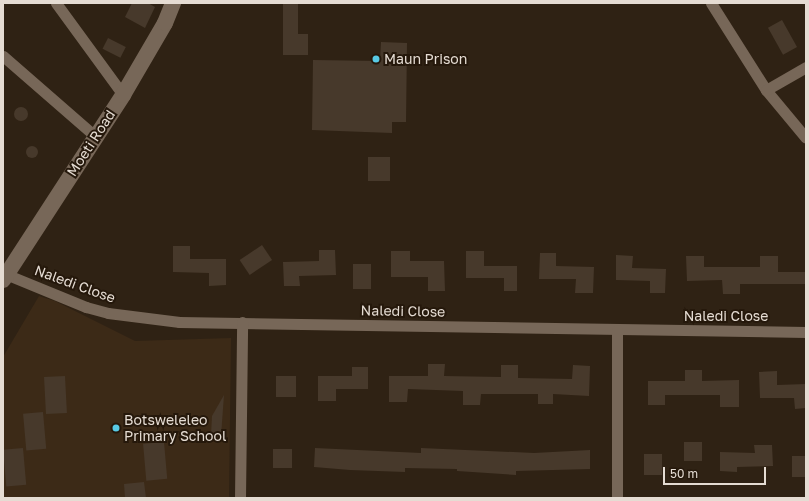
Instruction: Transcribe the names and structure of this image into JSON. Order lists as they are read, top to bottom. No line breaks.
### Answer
{"streets":{"street":["Moeti Road","Naledi Close"]},"crossings":[["Moeti Road","Naledi Close"]],"places":["Maun Prison","Botsweleleo Primary School"],"scale_bar":"50 m"}
